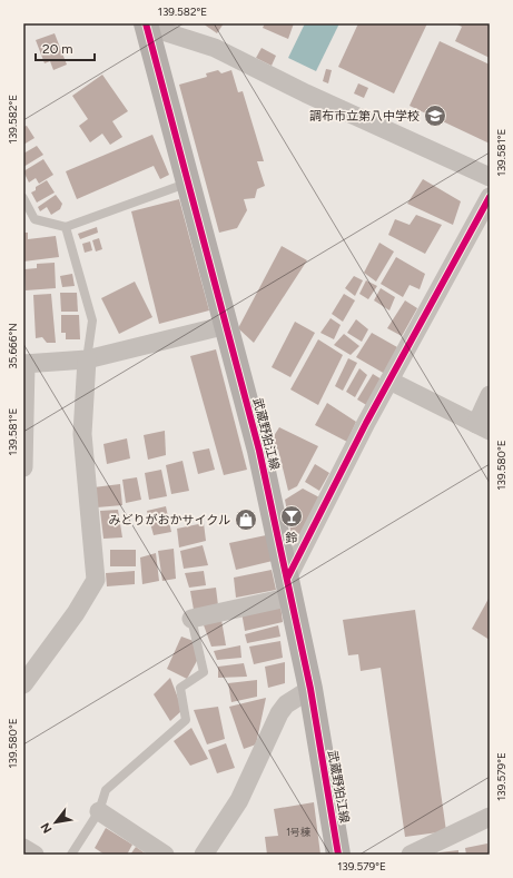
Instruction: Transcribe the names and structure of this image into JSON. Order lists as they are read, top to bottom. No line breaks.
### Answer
{"streets":{"main road":["武蔵野狛江線"]},"places":{"school or university":["調布市立第八中学校"],"bar":["鈴"],"shop":["みどりがおかサイクル"]},"house_numbers":["1号棟"],"scale_bar":"20 m","north":"bottom left","coordinates":["139.582°E","139.581°E","35.666°N","139.580°E","139.579°E"]}
